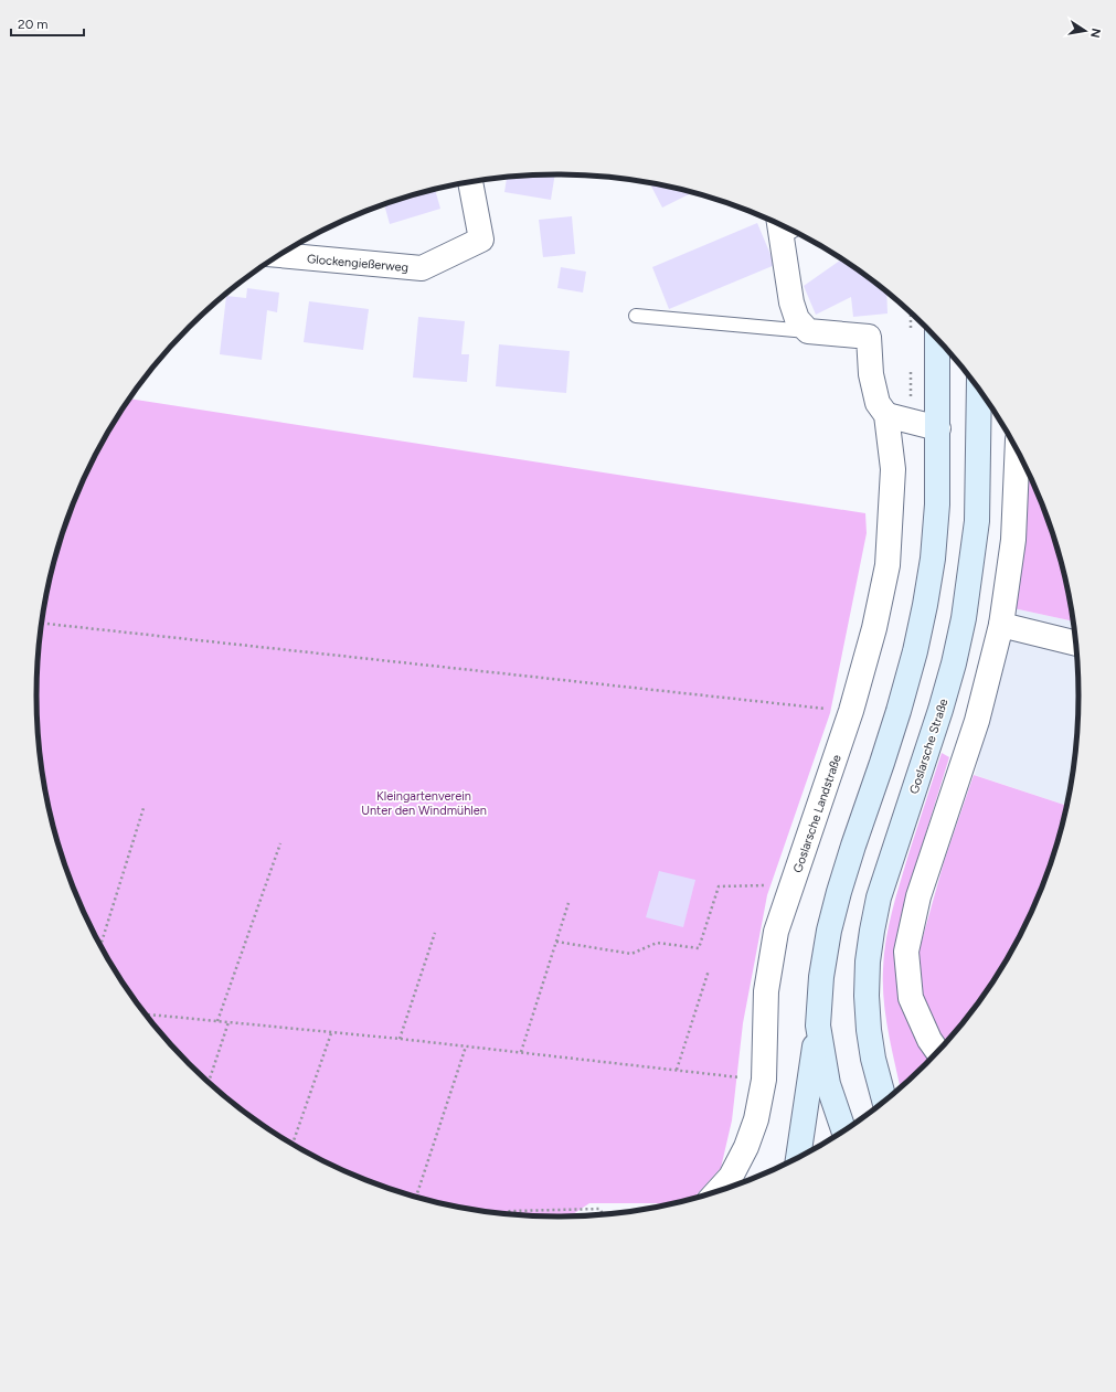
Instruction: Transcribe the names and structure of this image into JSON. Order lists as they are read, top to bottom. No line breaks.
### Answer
{"streets":{"main road":["Goslarsche Straße"],"street":["Glockengießerweg","Goslarsche Landstraße"]},"parks":["Kleingartenverein Unter den Windmühlen"],"scale_bar":"20 m","north":"right"}
